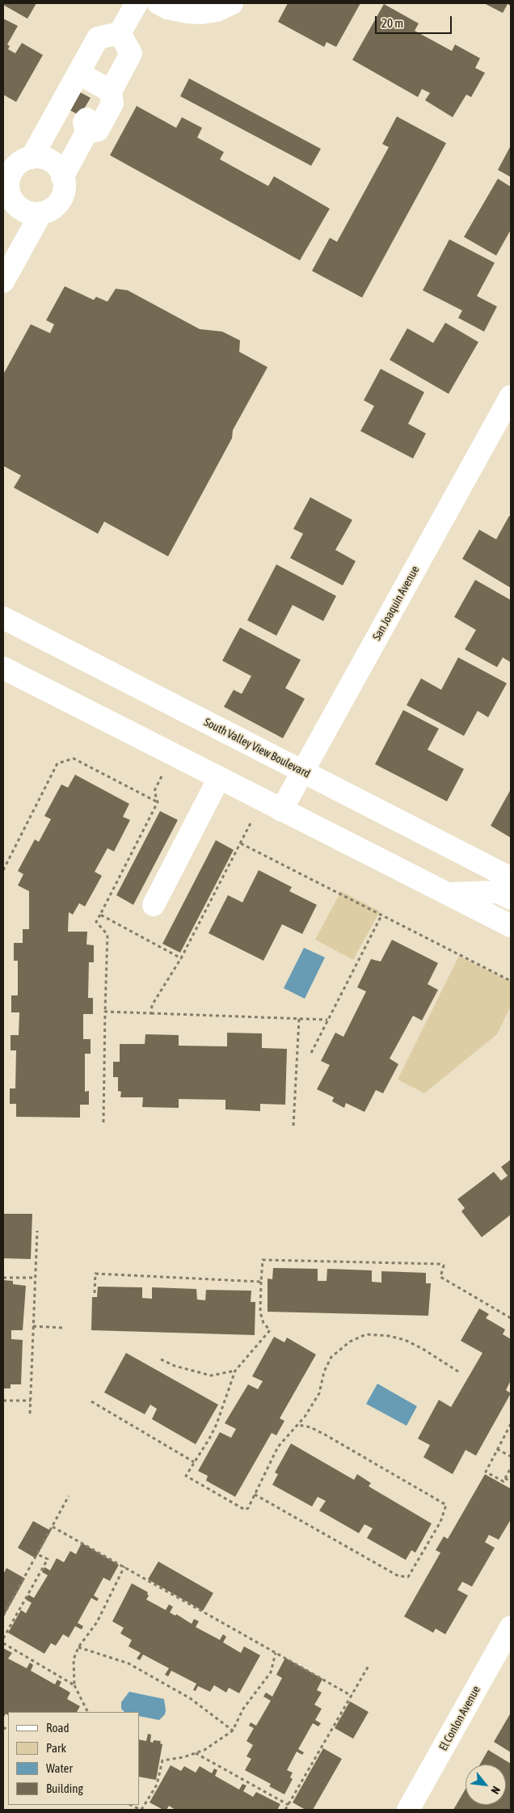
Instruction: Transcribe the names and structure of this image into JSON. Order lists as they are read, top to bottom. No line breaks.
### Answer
{"streets":{"street":["San Joaquin Avenue","South Valley View Boulevard","El Conlon Avenue"]},"crossings":[["San Joaquin Avenue","South Valley View Boulevard"]],"legend":["Road","Park","Water","Building"],"scale_bar":"20 m","north":"bottom right"}
